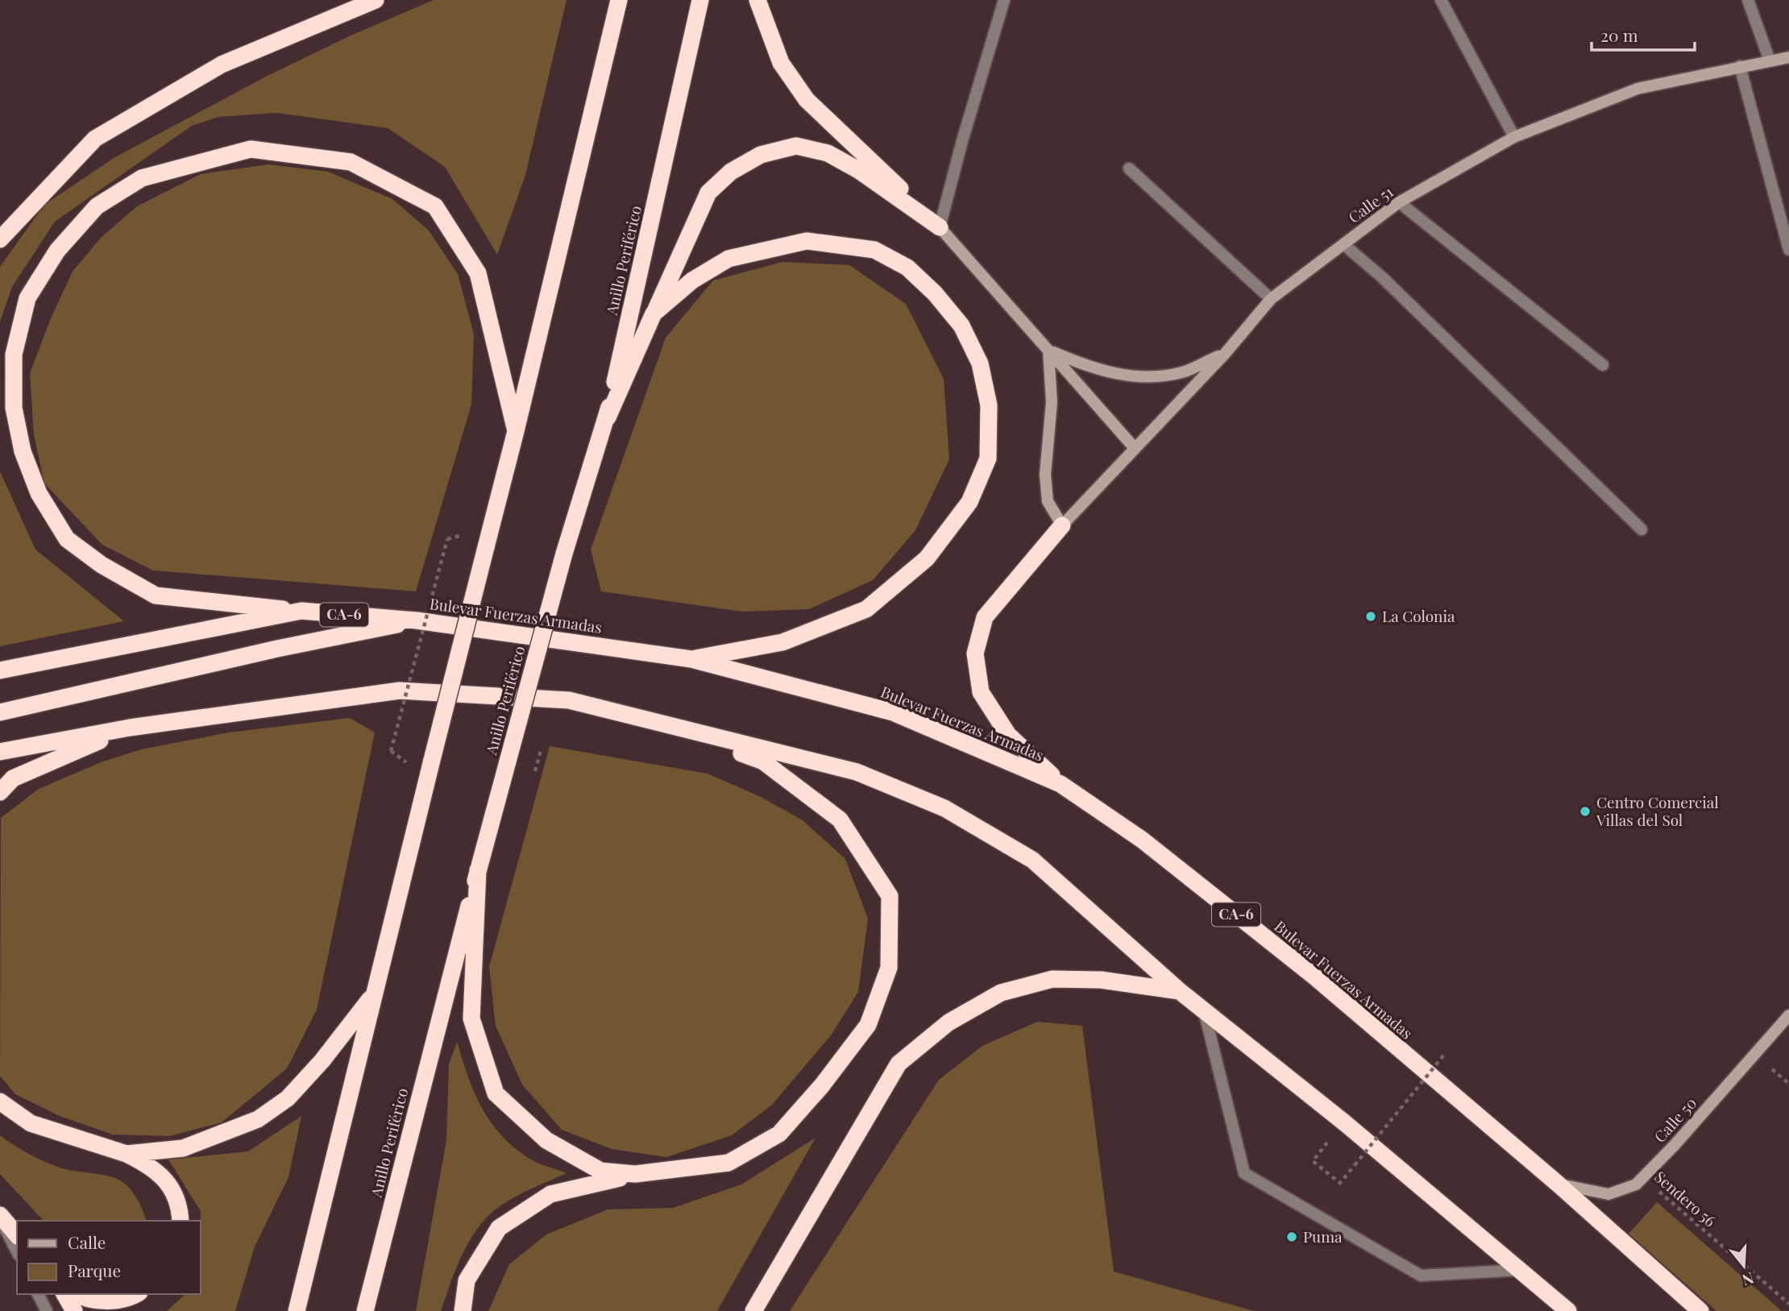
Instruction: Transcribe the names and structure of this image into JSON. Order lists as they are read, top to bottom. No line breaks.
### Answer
{"streets":{"highway":["Anillo Periférico","CA-6","Bulevar Fuerzas Armadas"],"street":["Calle 51","Calle 50"],"path":["Sendero 56"]},"crossings":[["Bulevar Fuerzas Armadas","Calle 50"],["Calle 50","Sendero 56"]],"places":["La Colonia","Centro Comercial Villas del Sol","Puma"],"legend":["Calle","Parque"],"scale_bar":"20 m","north":"bottom"}
